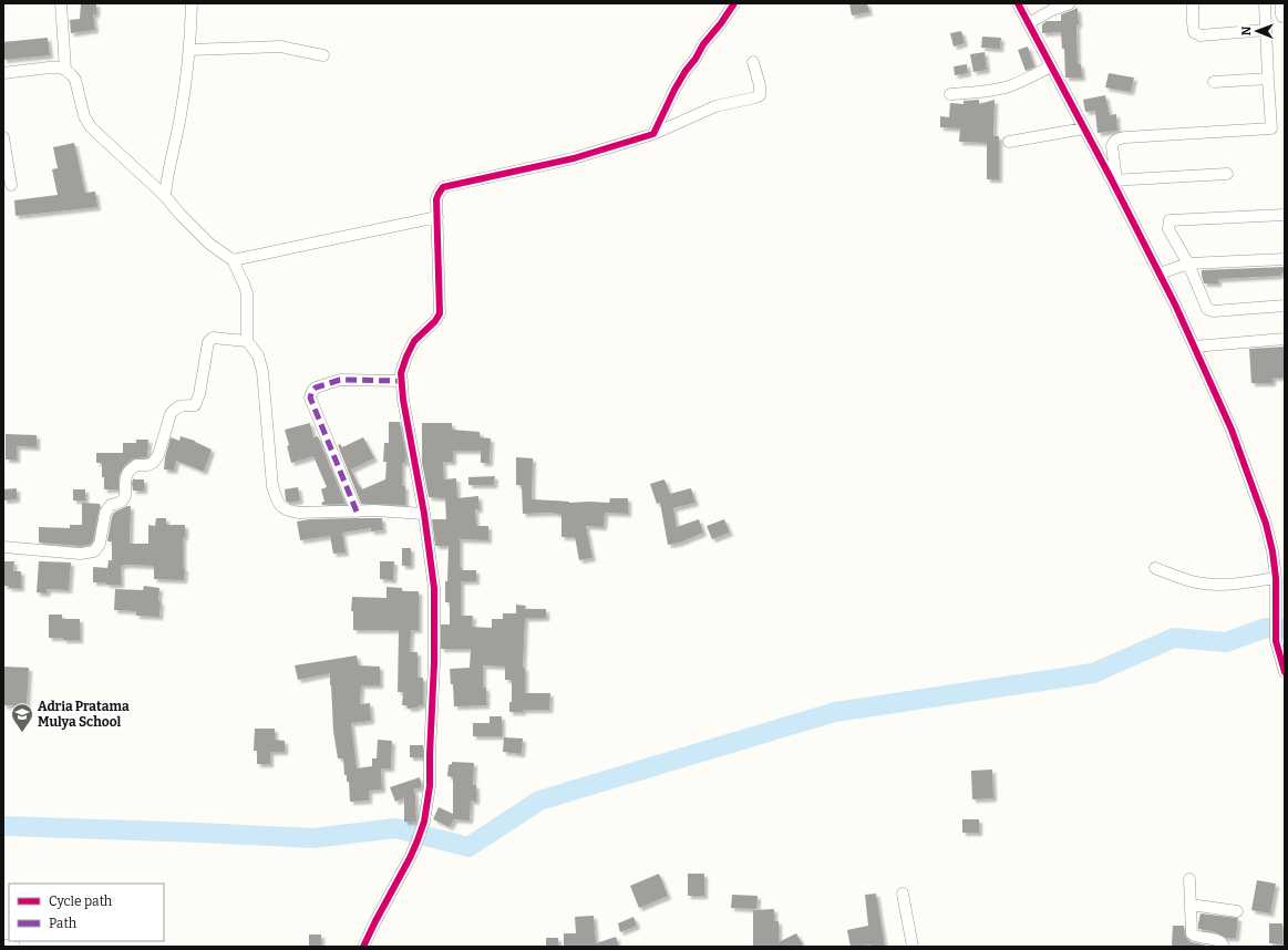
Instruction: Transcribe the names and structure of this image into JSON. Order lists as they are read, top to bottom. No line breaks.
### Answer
{"places":{"school or university":["Adria Pratama Mulya School"]},"legend":["Cycle path","Path"],"north":"left"}
